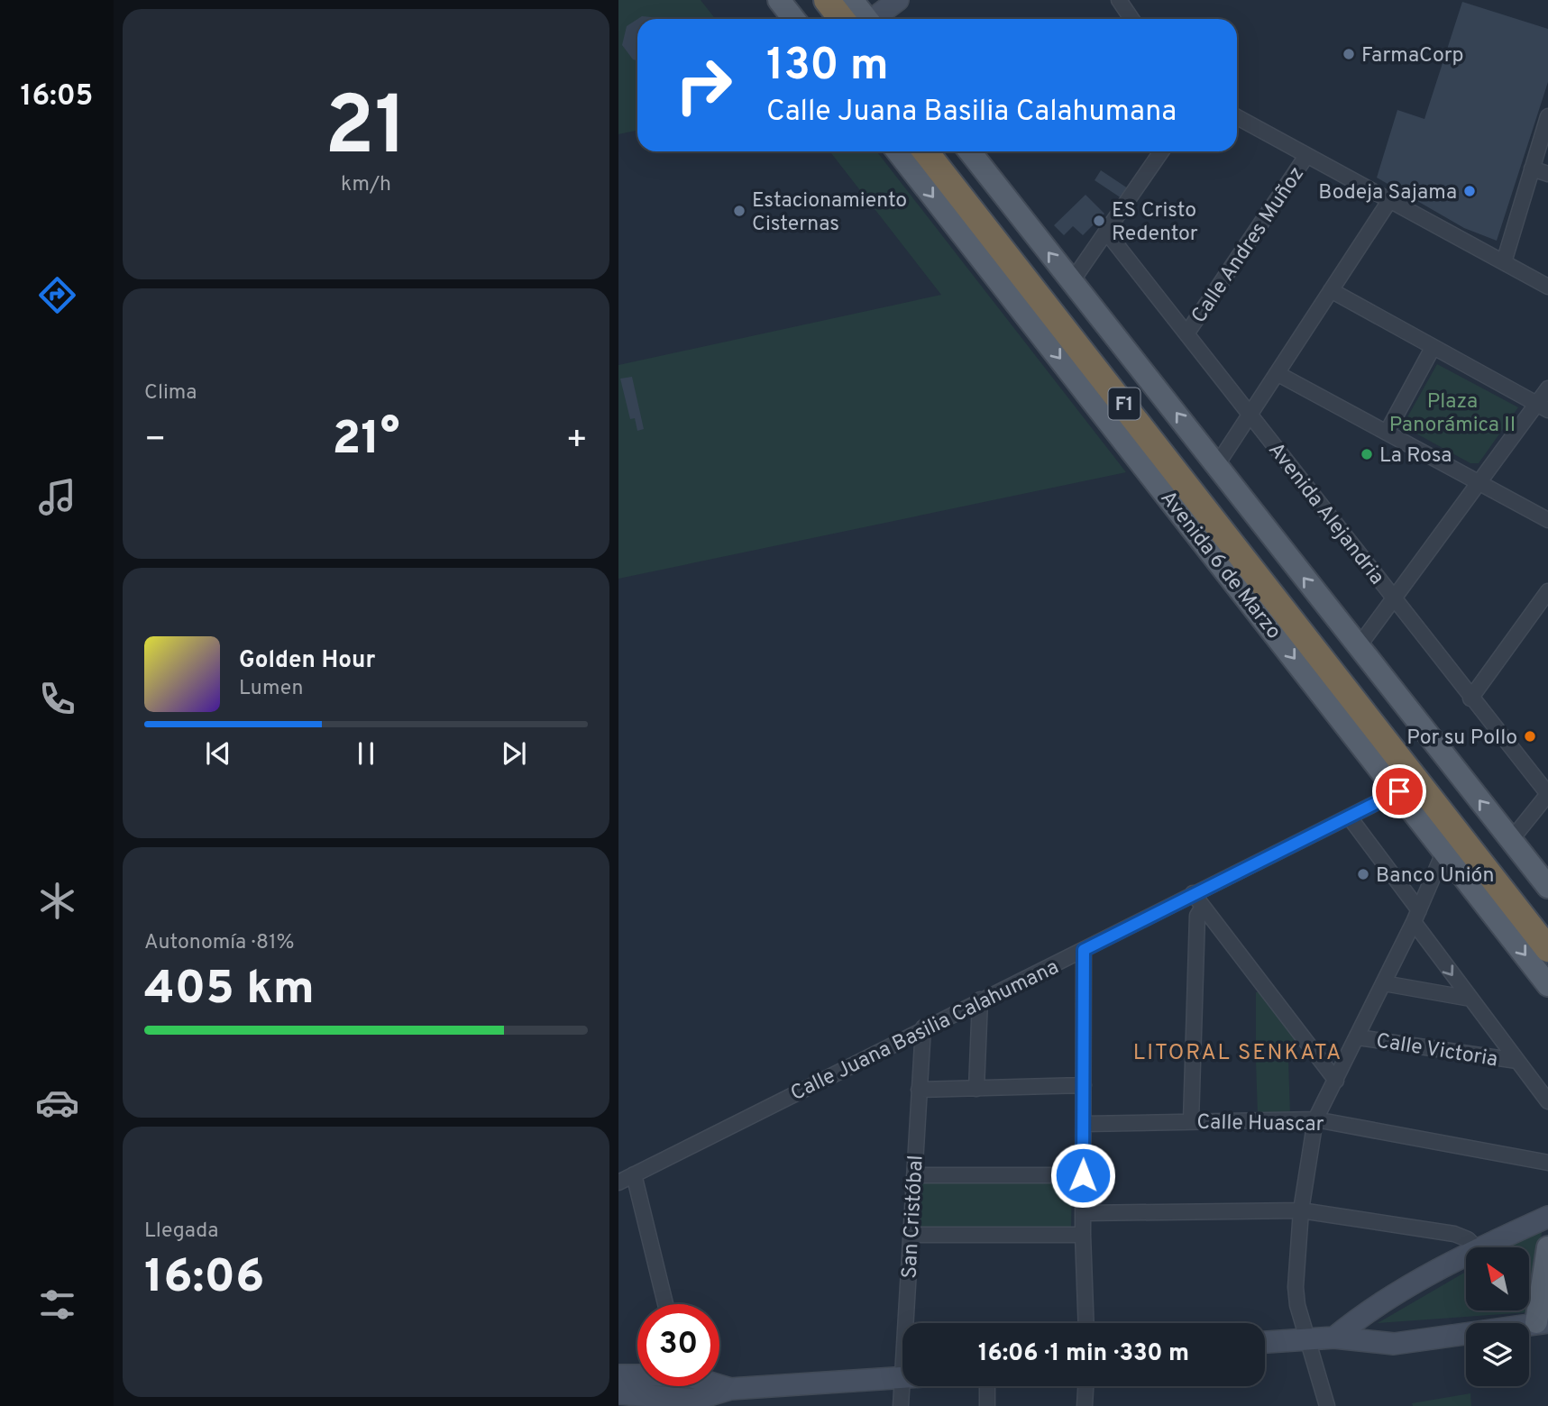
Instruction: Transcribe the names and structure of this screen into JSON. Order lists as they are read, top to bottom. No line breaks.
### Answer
{"streets":{"highway":["F1","Avenida 6 de Marzo"],"street":["Calle Andres Muñoz","Avenida Alejandria","Calle Juana Basilia Calahumana","Calle Victoria","Calle Huascar","San Cristóbal"]},"crossings":[["Calle Andres Muñoz","Avenida Alejandria"],["Avenida 6 de Marzo","Calle Juana Basilia Calahumana"],["Calle Juana Basilia Calahumana","San Cristóbal"]],"districts":["LITORAL SENKATA"],"parks":["Plaza Panorámica II"],"places":["FarmaCorp","Bodeja Sajama","Estacionamiento Cisternas","ES Cristo Redentor","La Rosa","Por su Pollo","Banco Unión"],"north":"top left","page":{"tabs":"16:05","tile":[["21","km/h"],"Clima",["Autonomía · 81%","405 km"],["Llegada","16:06"]],"turn":["130 m","Calle Juana Basilia Calahumana"],"heat":["−","21°","+"],"song":["Golden Hour","Lumen"],"limit":"30","trip":"16:06 · 1 min · 330 m"}}
